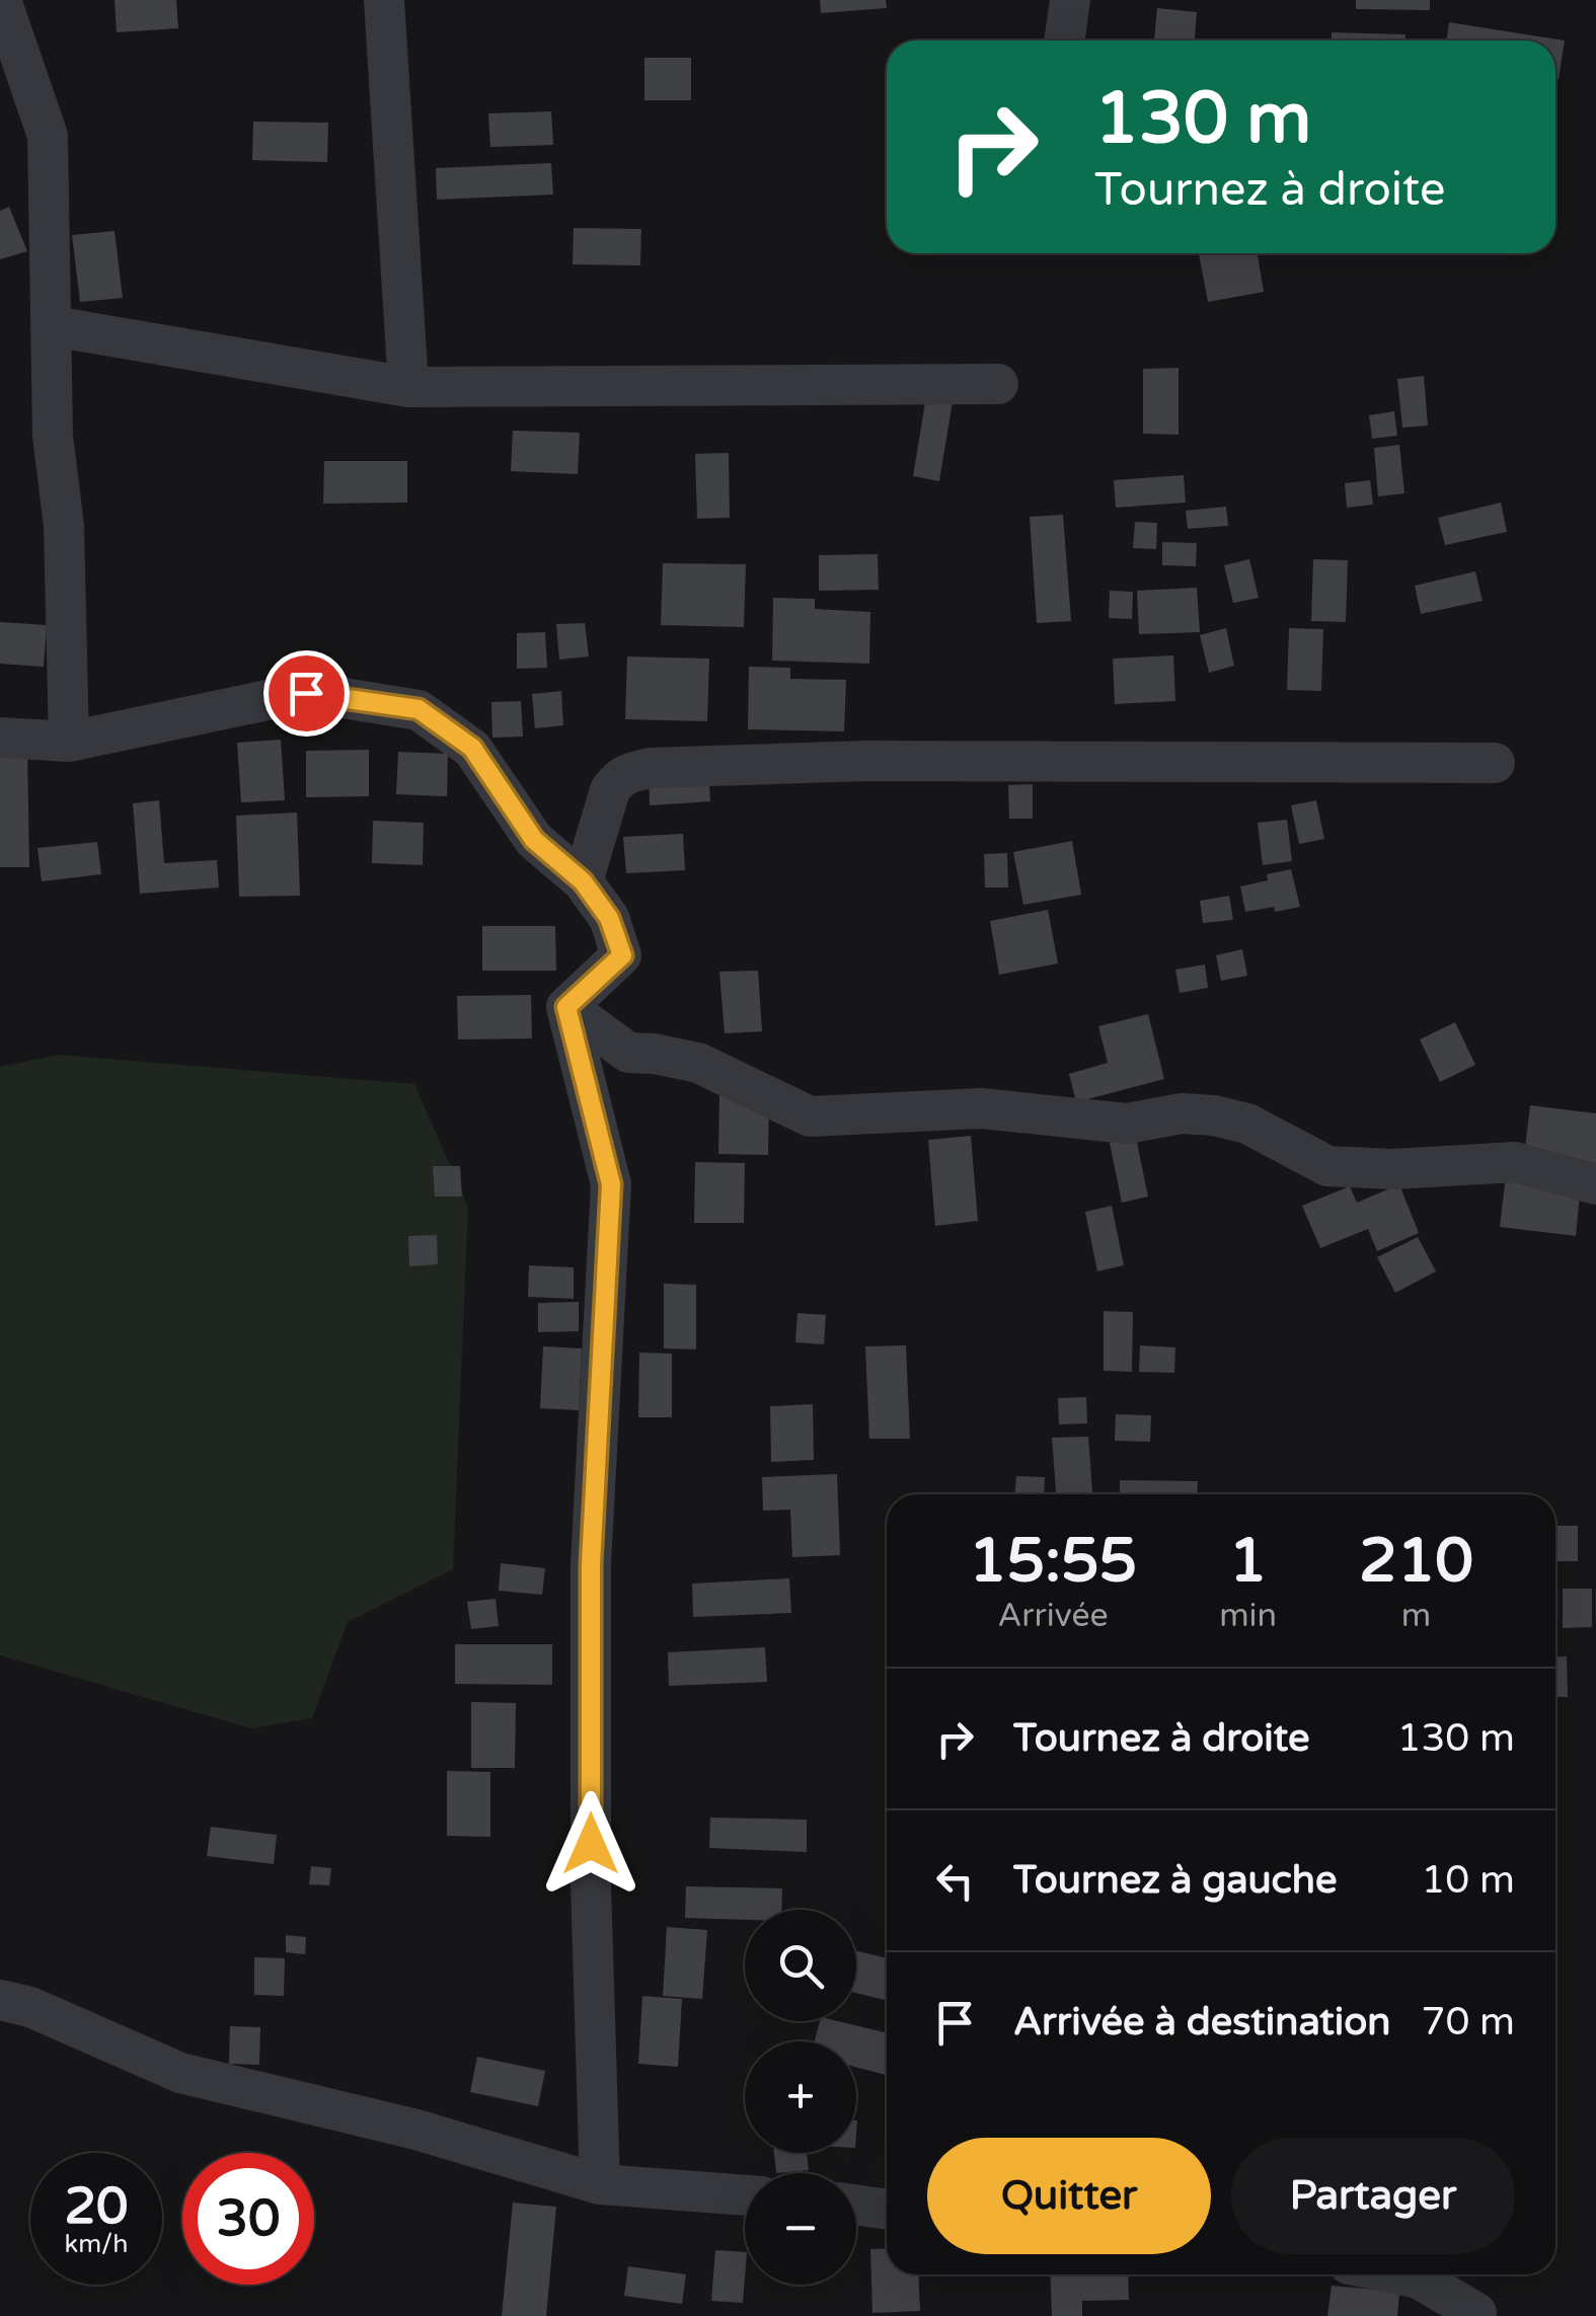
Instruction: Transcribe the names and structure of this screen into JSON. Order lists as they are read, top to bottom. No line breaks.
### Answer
{"page":{"turn":["130 m","Tournez à droite"],"eta":["15:55","Arrivée","1","min","210","m"],"list":[{"name":"Tournez à droite","value":"130 m"},{"name":"Tournez à gauche","value":"10 m"},{"name":"Arrivée à destination","value":"70 m"}],"map_buttons":["+","−"],"buttons":["Quitter","Partager"],"speed":"20 km/h","limit":"30"}}
